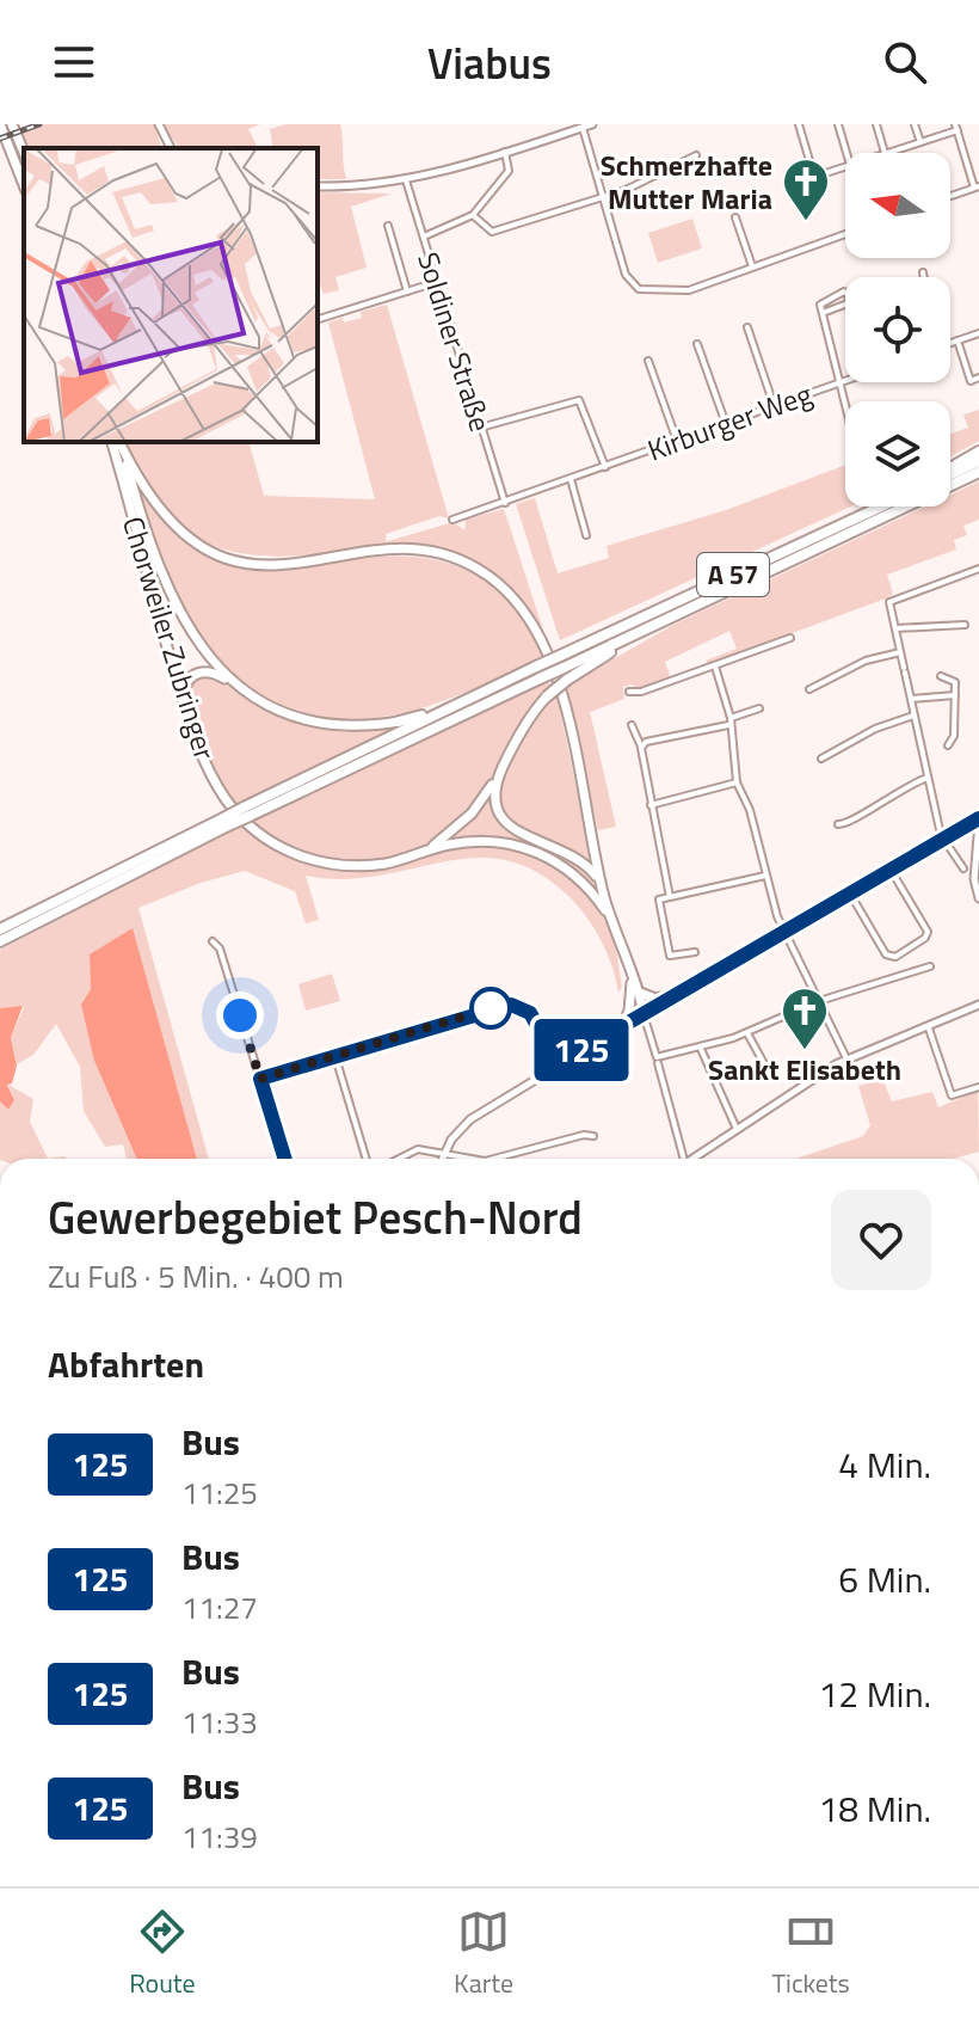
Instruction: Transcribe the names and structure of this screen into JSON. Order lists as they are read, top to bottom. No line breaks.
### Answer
{"streets":{"highway":["A 57","Chorweiler Zubringer"],"street":["Soldiner Straße","Kirburger Weg"]},"crossings":[["Soldiner Straße","Kirburger Weg"]],"places":{"church":["Schmerzhafte Mutter Maria","Sankt Elisabeth"]},"lines":["bus line 125"],"north":"left","page":{"header":"Viabus","on_map":"125","heading":[["Gewerbegebiet Pesch-Nord","Zu Fuß · 5 Min. · 400 m"],"Abfahrten"],"list":[{"mark":"125","name":"Bus","note":"11:25","value":"4 Min."},{"mark":"125","name":"Bus","note":"11:27","value":"6 Min."},{"mark":"125","name":"Bus","note":"11:33","value":"12 Min."},{"mark":"125","name":"Bus","note":"11:39","value":"18 Min."}],"tabs":["Route","Karte","Tickets"]}}
